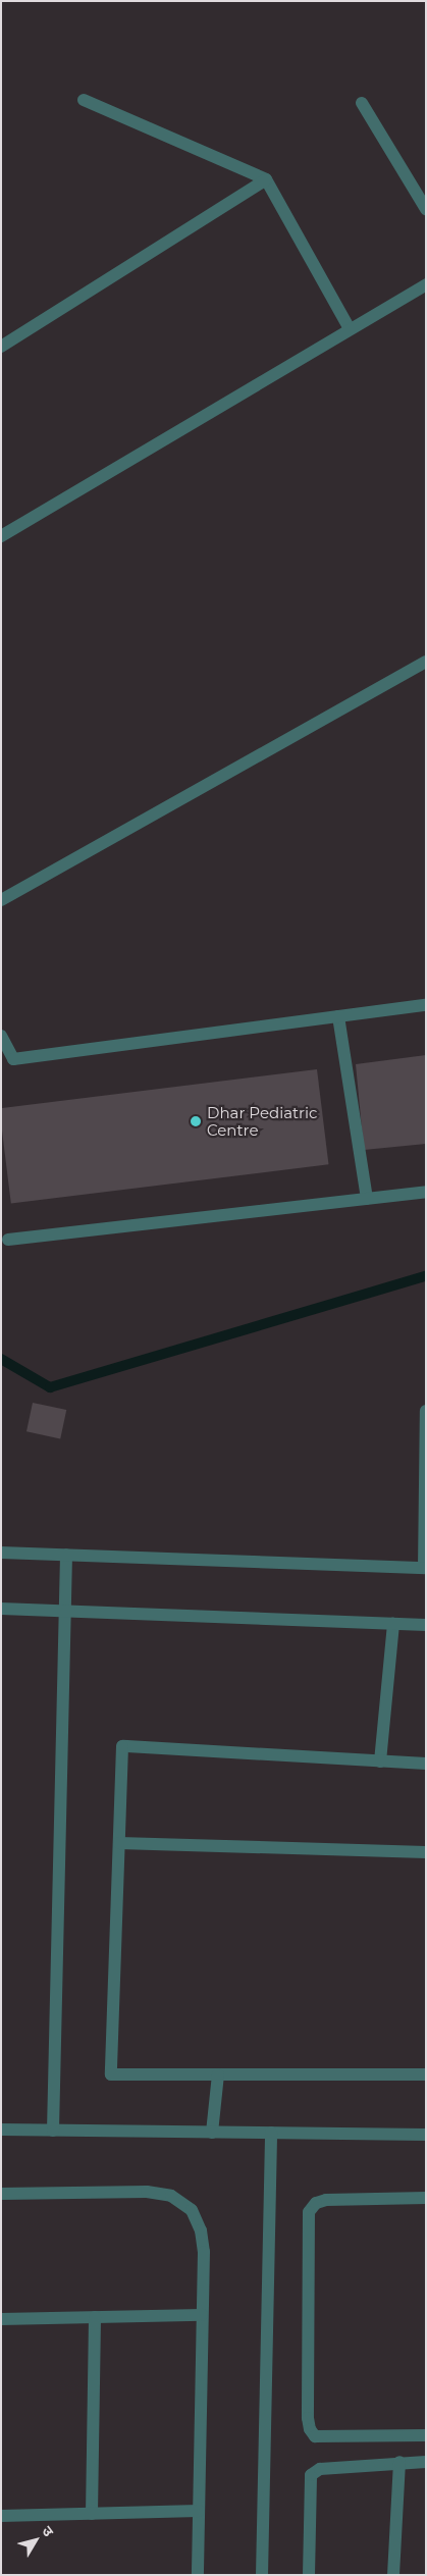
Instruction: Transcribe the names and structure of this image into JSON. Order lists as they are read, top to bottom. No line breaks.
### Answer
{"places":["Dhar Pediatric Centre"],"north":"top right"}
